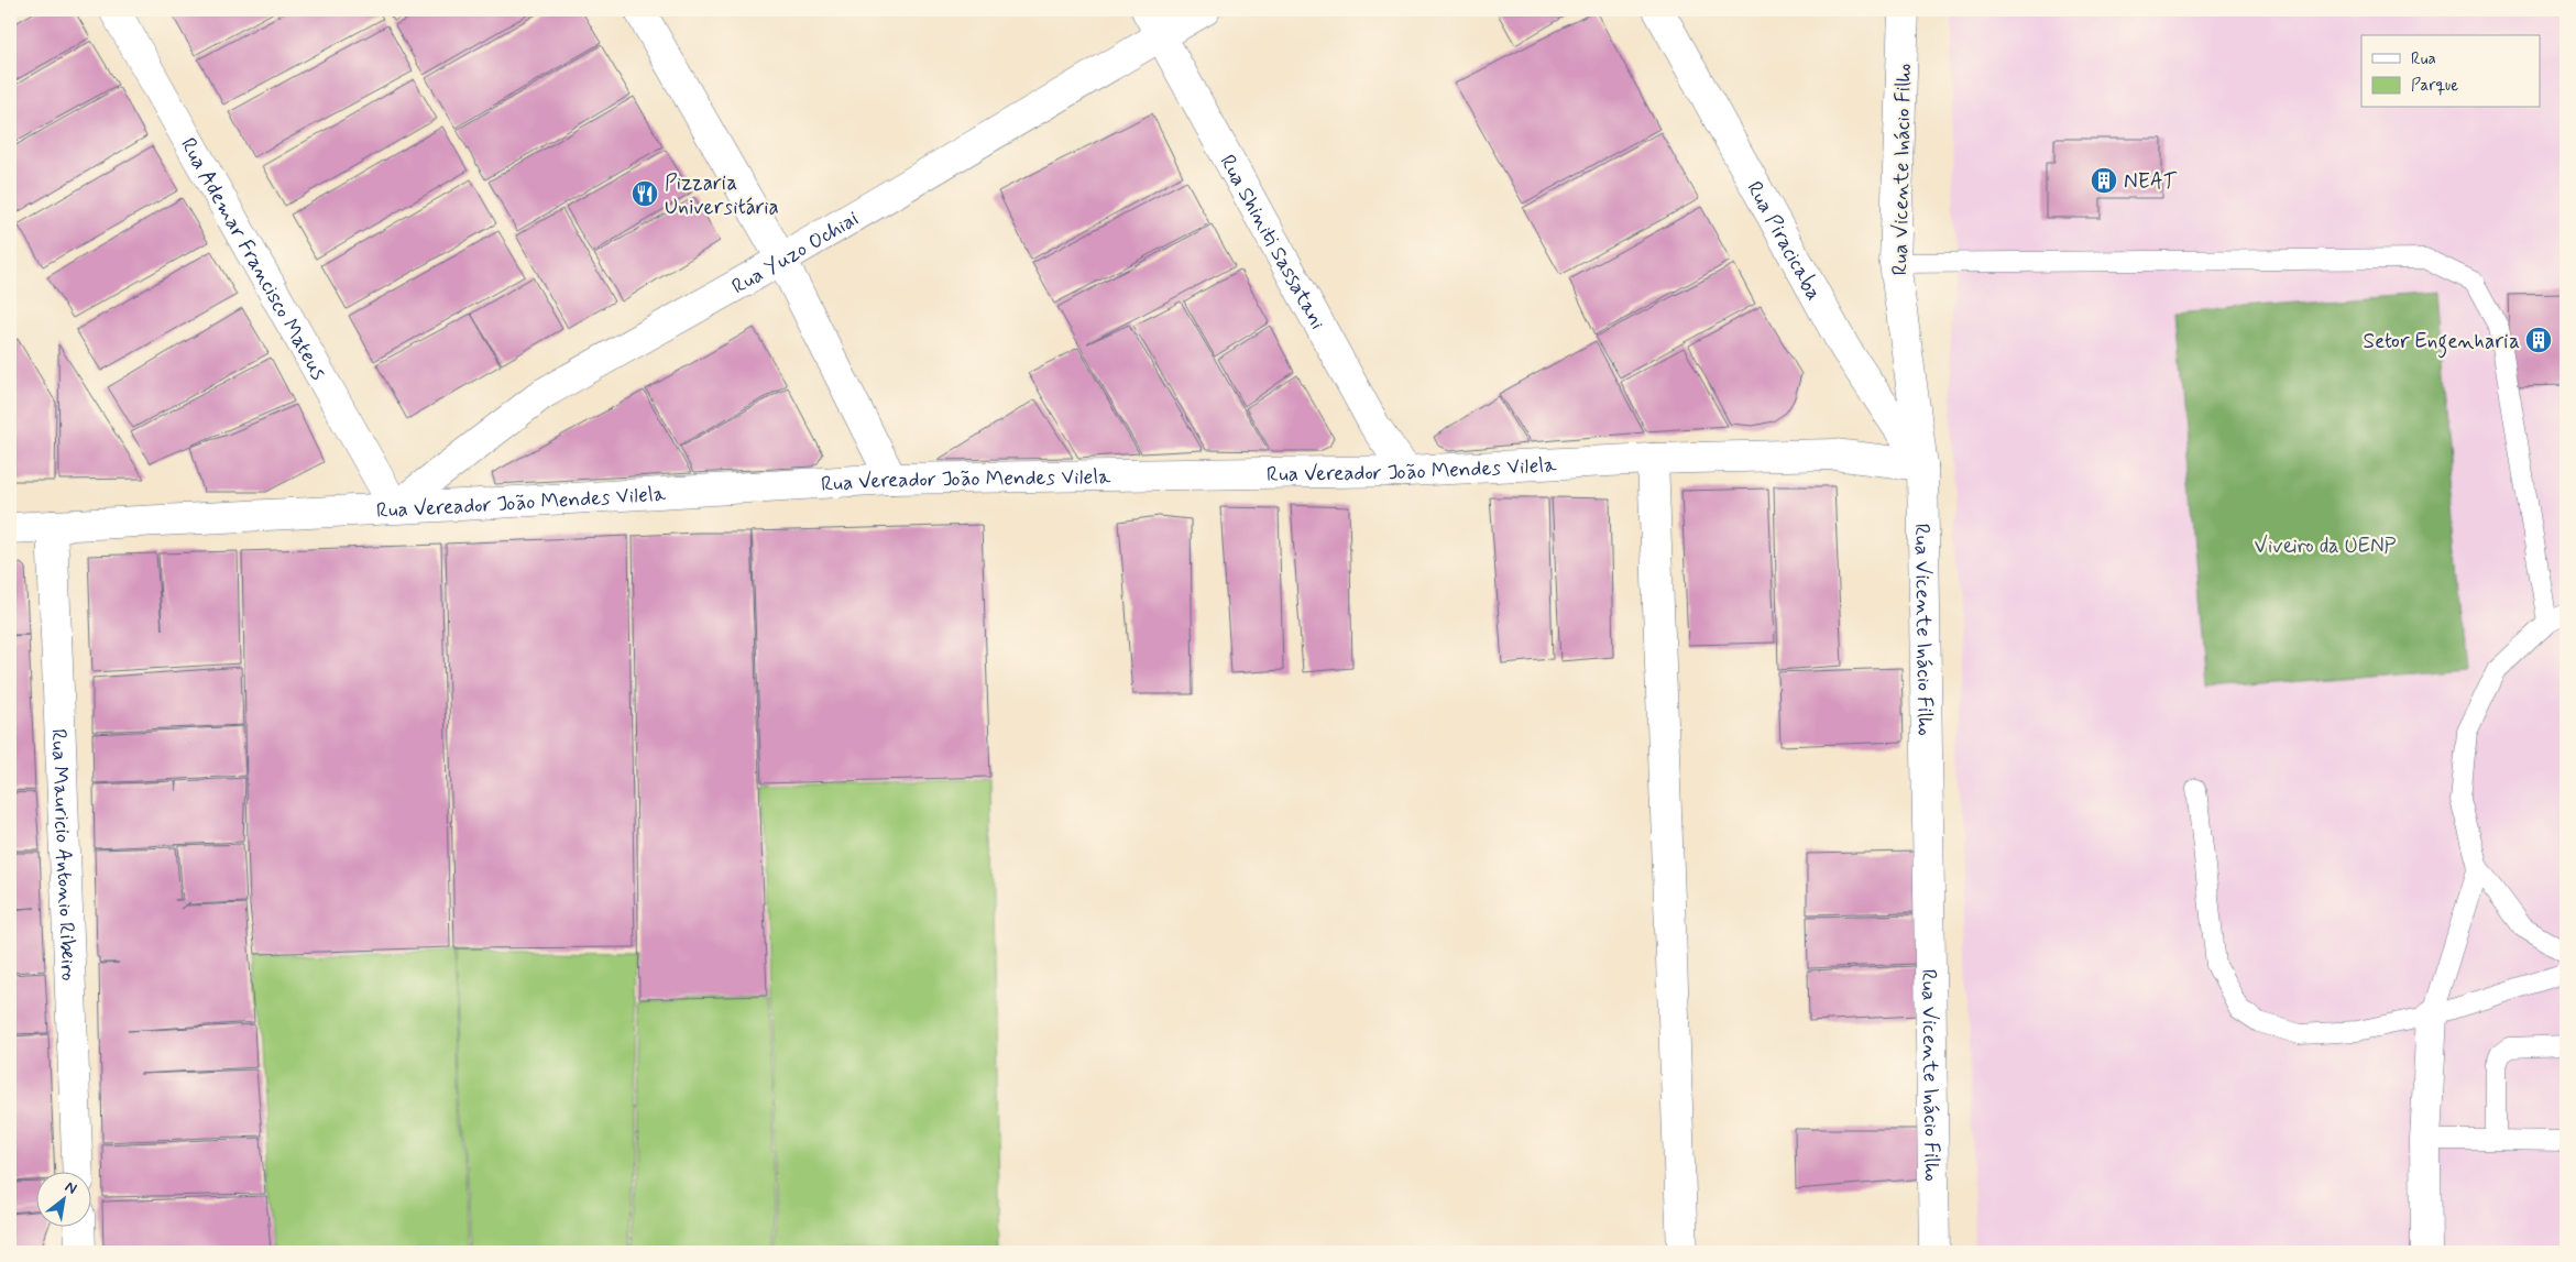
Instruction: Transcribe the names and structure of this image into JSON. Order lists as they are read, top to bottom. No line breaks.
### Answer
{"streets":{"street":["Rua Vicente Inácio Filho","Rua Piracicaba","Rua Shiniti Sassatani","Rua Yuzo Ochiai","Rua Ademar Francisco Mateus","Rua Vereador João Mendes Vilela","Rua Mauricio Antonio Ribeiro"]},"crossings":[["Rua Vicente Inácio Filho","Rua Piracicaba"],["Rua Vicente Inácio Filho","Rua Vereador João Mendes Vilela"],["Rua Piracicaba","Rua Vereador João Mendes Vilela"],["Rua Shiniti Sassatani","Rua Yuzo Ochiai"],["Rua Shiniti Sassatani","Rua Vereador João Mendes Vilela"],["Rua Yuzo Ochiai","Rua Ademar Francisco Mateus"],["Rua Yuzo Ochiai","Rua Vereador João Mendes Vilela"],["Rua Ademar Francisco Mateus","Rua Vereador João Mendes Vilela"],["Rua Vereador João Mendes Vilela","Rua Mauricio Antonio Ribeiro"]],"parks":["Viveiro da UENP"],"places":{"building":["NEAT","Setor Engenharia"],"restaurant":["Pizzaria Universitária"]},"legend":["Rua","Parque"],"north":"top right"}
